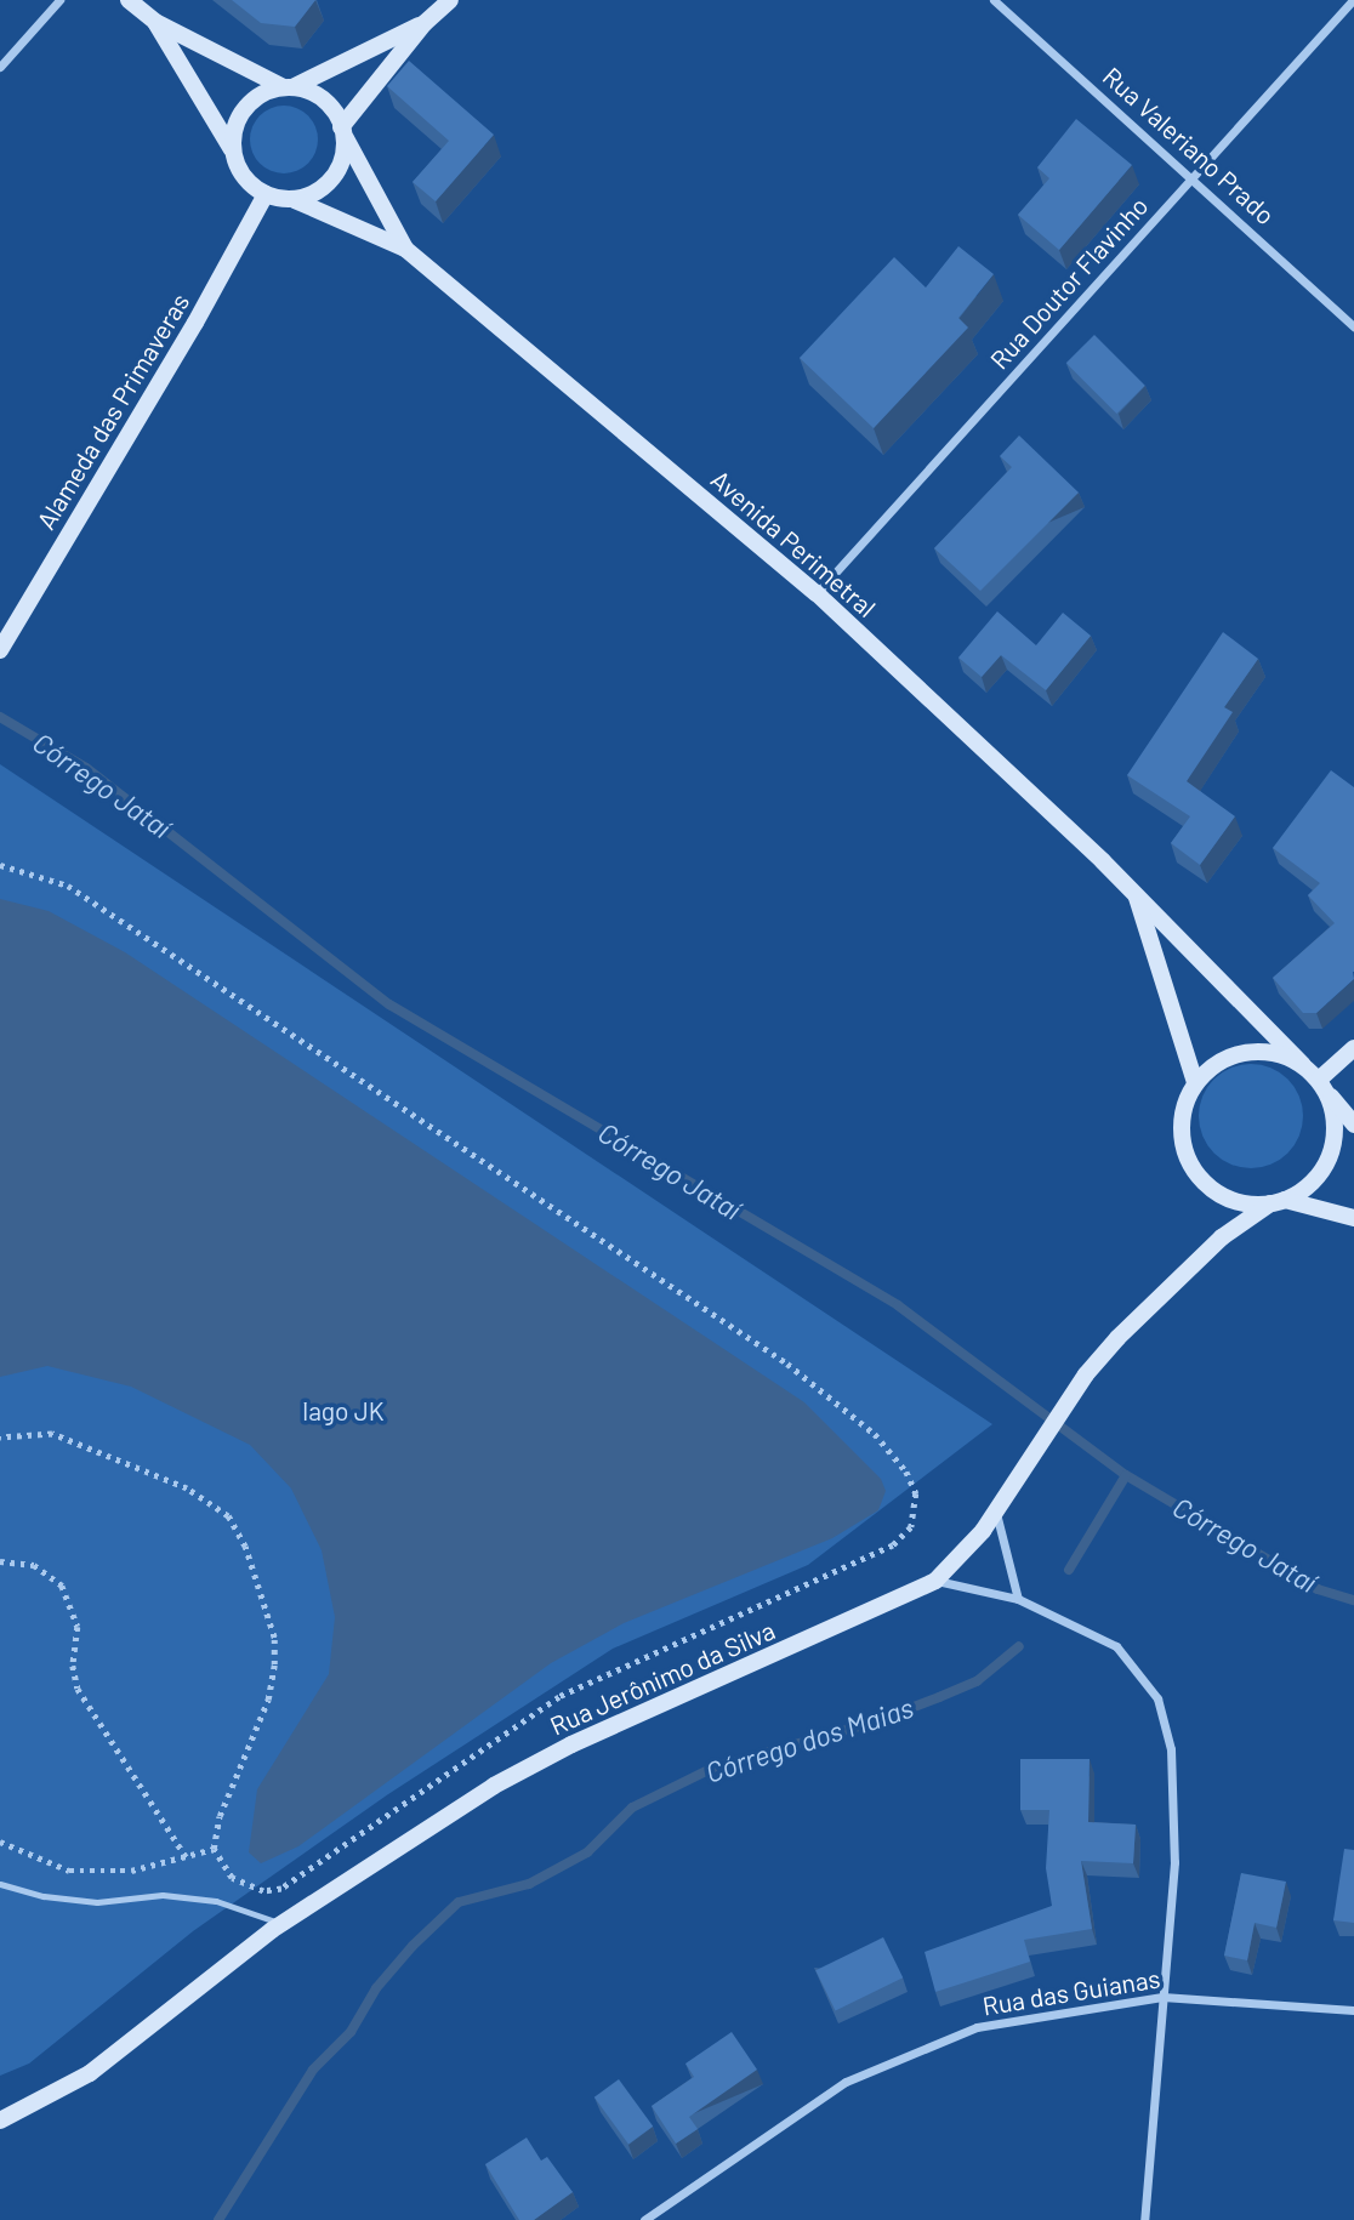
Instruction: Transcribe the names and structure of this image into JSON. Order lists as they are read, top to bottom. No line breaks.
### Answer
{"streets":{"main road":["Alameda das Primaveras","Avenida Perimetral","Rua Jerônimo da Silva"],"street":["Rua Valeriano Prado","Rua Doutor Flavinho","Rua das Guianas"]},"crossings":[["Rua Valeriano Prado","Rua Doutor Flavinho"],["Rua Doutor Flavinho","Avenida Perimetral"],["Alameda das Primaveras","Avenida Perimetral"],["Avenida Perimetral","Rua Jerônimo da Silva"]],"water":["Córrego Jataí","Córrego dos Maias"],"parks":["lago JK"]}
